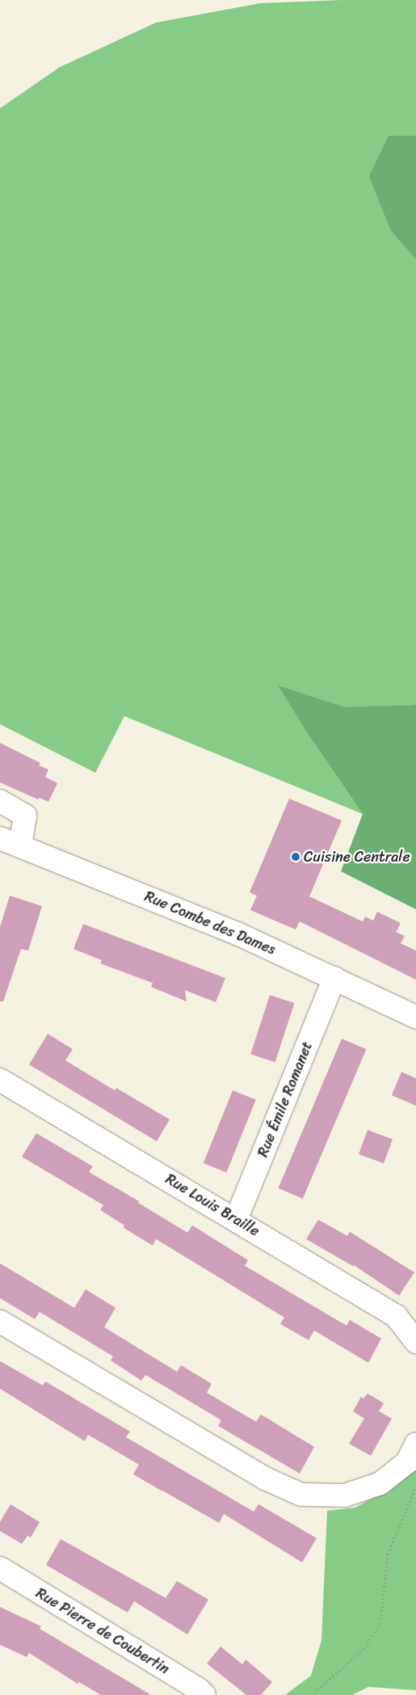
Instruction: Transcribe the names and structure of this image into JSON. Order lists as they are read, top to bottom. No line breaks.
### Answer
{"streets":{"street":["Rue Combe des Dames","Rue Émile Romanet","Rue Louis Braille","Rue Pierre de Coubertin"]},"crossings":[["Rue Combe des Dames","Rue Émile Romanet"],["Rue Émile Romanet","Rue Louis Braille"]],"places":["Cuisine Centrale"]}
